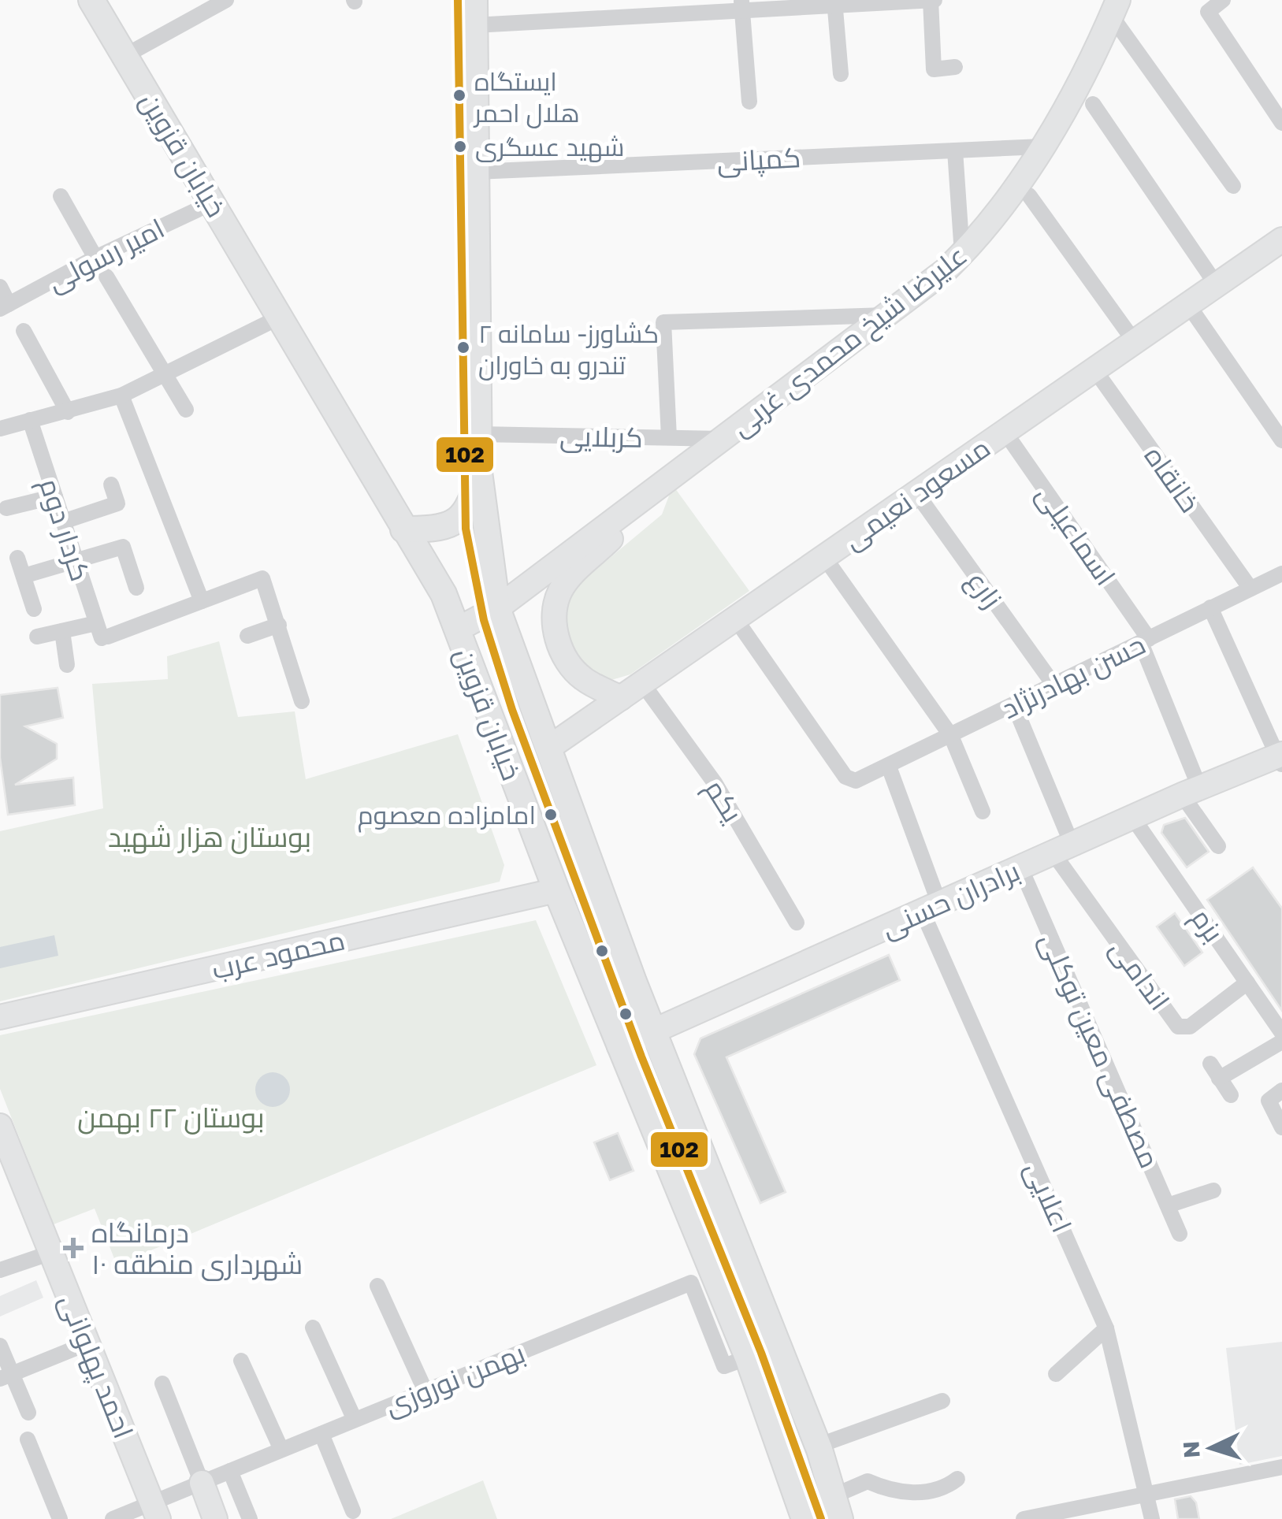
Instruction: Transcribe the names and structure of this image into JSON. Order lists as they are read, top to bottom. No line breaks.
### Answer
{"streets":{"main road":["خیابان قزوین","علیرضا شیخ محمدی غربی","مسعود نعیمی","برادران حسنی","محمود عرب","احمد پهلوانی"],"street":["کمپانی","امیر رسولی","کربلایی","خانقاه","کردار دوم","اسماعیلی","زارع","حسن بهادرنژاد","یکم","بزم","اندامی","مصطفی معین توکلی","اعلایی","بهمن نوروزی"]},"crossings":[["خیابان قزوین","امیر رسولی"],["خیابان قزوین","علیرضا شیخ محمدی غربی"],["خیابان قزوین","مسعود نعیمی"],["خیابان قزوین","برادران حسنی"],["خیابان قزوین","محمود عرب"],["خیابان قزوین","بهمن نوروزی"],["کمپانی","علیرضا شیخ محمدی غربی"],["علیرضا شیخ محمدی غربی","کربلایی"],["خانقاه","مسعود نعیمی"],["خانقاه","حسن بهادرنژاد"],["مسعود نعیمی","اسماعیلی"],["مسعود نعیمی","زارع"],["مسعود نعیمی","حسن بهادرنژاد"],["مسعود نعیمی","یکم"],["اسماعیلی","حسن بهادرنژاد"],["اسماعیلی","برادران حسنی"],["زارع","حسن بهادرنژاد"],["حسن بهادرنژاد","اعلایی"],["برادران حسنی","بزم"],["برادران حسنی","اندامی"],["برادران حسنی","مصطفی معین توکلی"],["برادران حسنی","اعلایی"],["بزم","اندامی"],["احمد پهلوانی","بهمن نوروزی"]],"parks":["بوستان هزار شهید","بوستان ۲۲ بهمن"],"places":{"other":["ایستگاه هلال احمر","شهید عسگری","کشاورز- سامانه ۲ تندرو به خاوران","امامزاده معصوم"],"health":["درمانگاه شهرداری منطقه ۱۰"]},"lines":["transit line 102"],"north":"left"}
